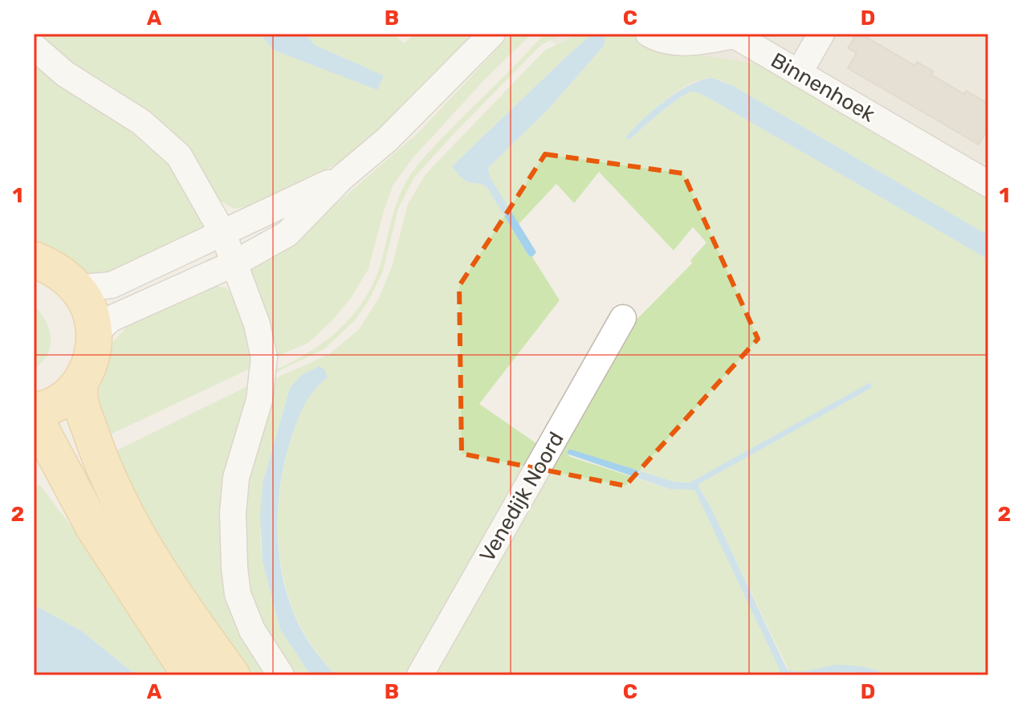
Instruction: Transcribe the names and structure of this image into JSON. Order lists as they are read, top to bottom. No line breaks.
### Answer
{"streets":{"street":["Binnenhoek","Venedijk Noord"]},"grid":{"columns":["A","B","C","D"],"rows":["1","2"]}}
